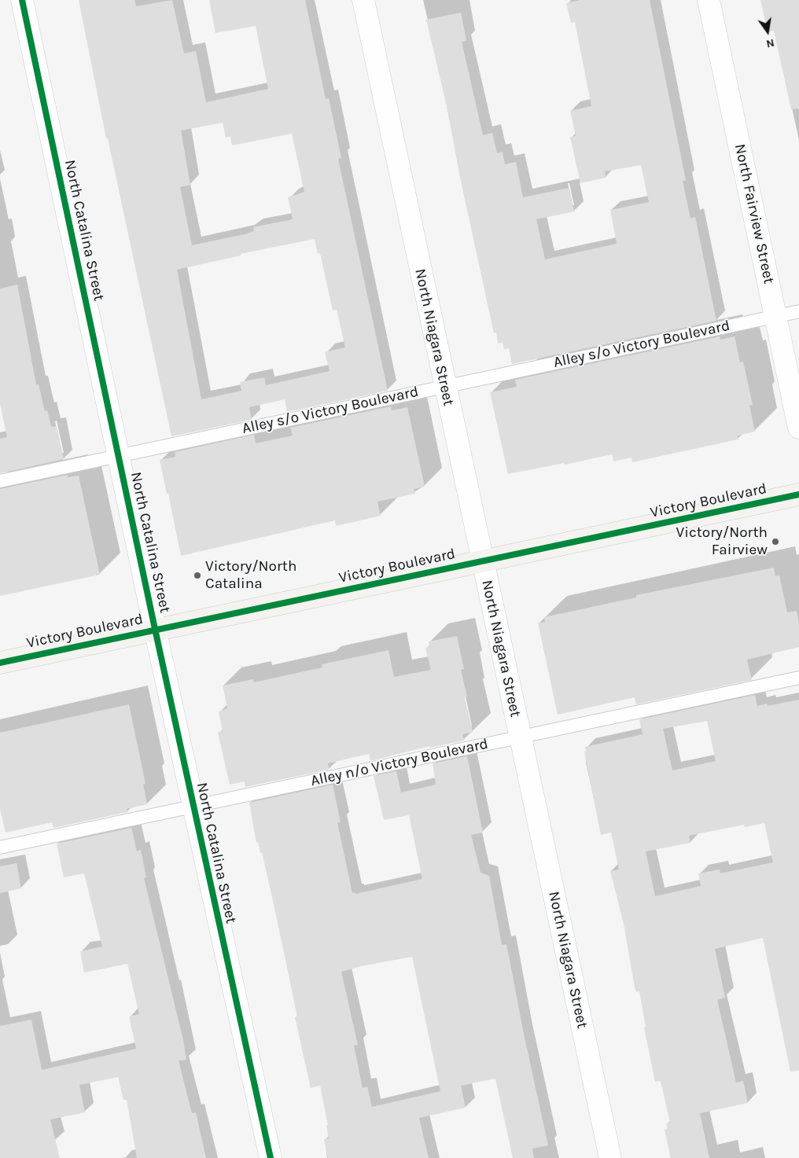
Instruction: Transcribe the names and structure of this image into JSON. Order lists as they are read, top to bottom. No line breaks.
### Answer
{"streets":{"main road":["Victory Boulevard"],"street":["North Fairview Street","North Catalina Street","North Niagara Street"],"lane":["Alley s/o Victory Boulevard","Alley n/o Victory Boulevard"]},"crossings":[["North Fairview Street","Alley s/o Victory Boulevard"],["North Catalina Street","Alley s/o Victory Boulevard"],["North Catalina Street","Victory Boulevard"],["North Catalina Street","Alley n/o Victory Boulevard"],["North Niagara Street","Alley s/o Victory Boulevard"],["North Niagara Street","Victory Boulevard"],["North Niagara Street","Alley n/o Victory Boulevard"]],"places":["Victory/North Fairview","Victory/North Catalina"],"north":"bottom"}
